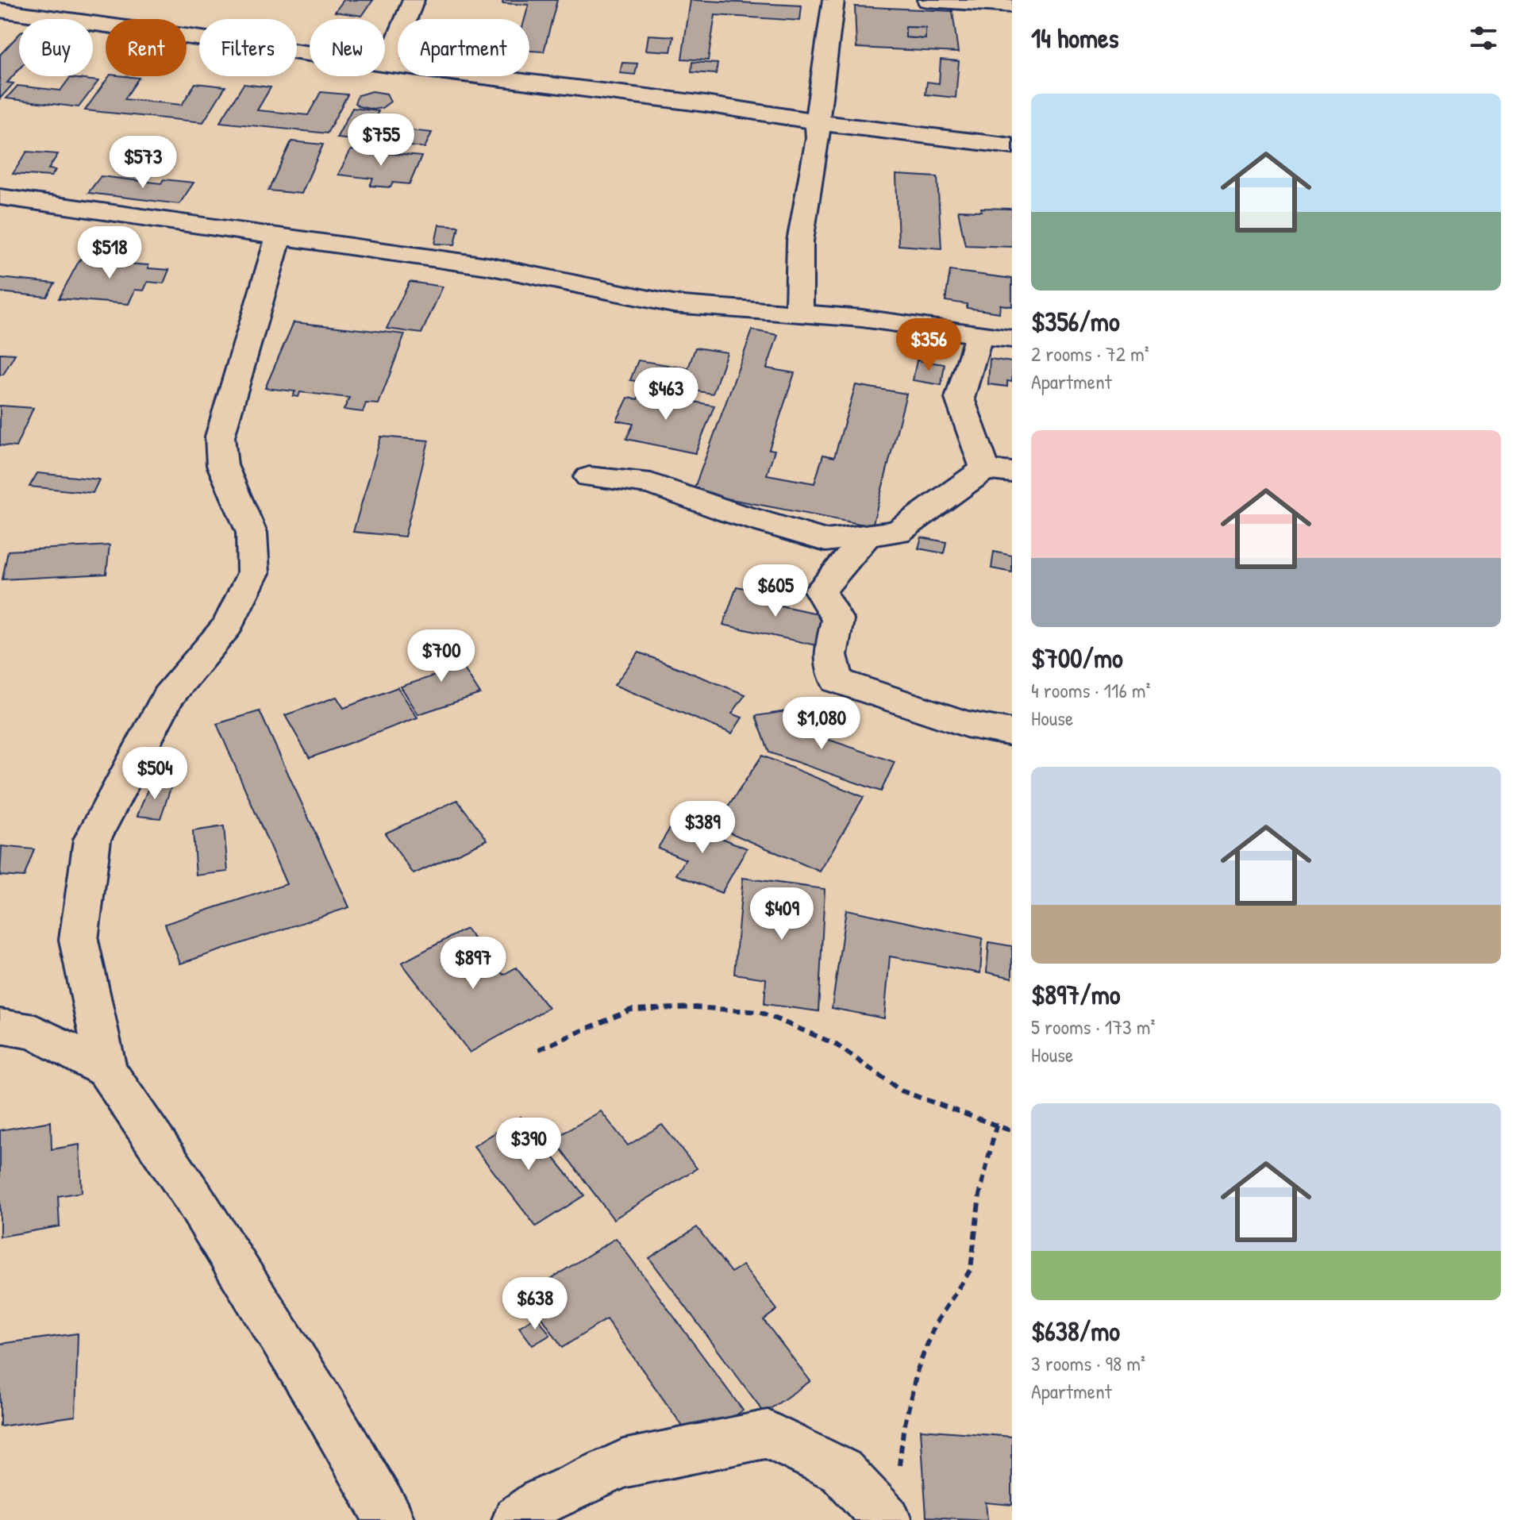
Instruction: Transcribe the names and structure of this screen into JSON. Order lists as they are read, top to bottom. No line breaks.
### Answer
{"page":{"heading":"14 homes","chip":["Buy","Rent","Filters","New","Apartment"],"list":[{"name":"$356/mo","note":"2 rooms · 72 m² · Apartment"},{"name":"$700/mo","note":"4 rooms · 116 m² · House"},{"name":"$897/mo","note":"5 rooms · 173 m² · House"},{"name":"$638/mo","note":"3 rooms · 98 m² · Apartment"}],"price":["$755","$573","$518","$356","$463","$605","$700","$1,080","$504","$389","$409","$897","$390","$638"]}}
